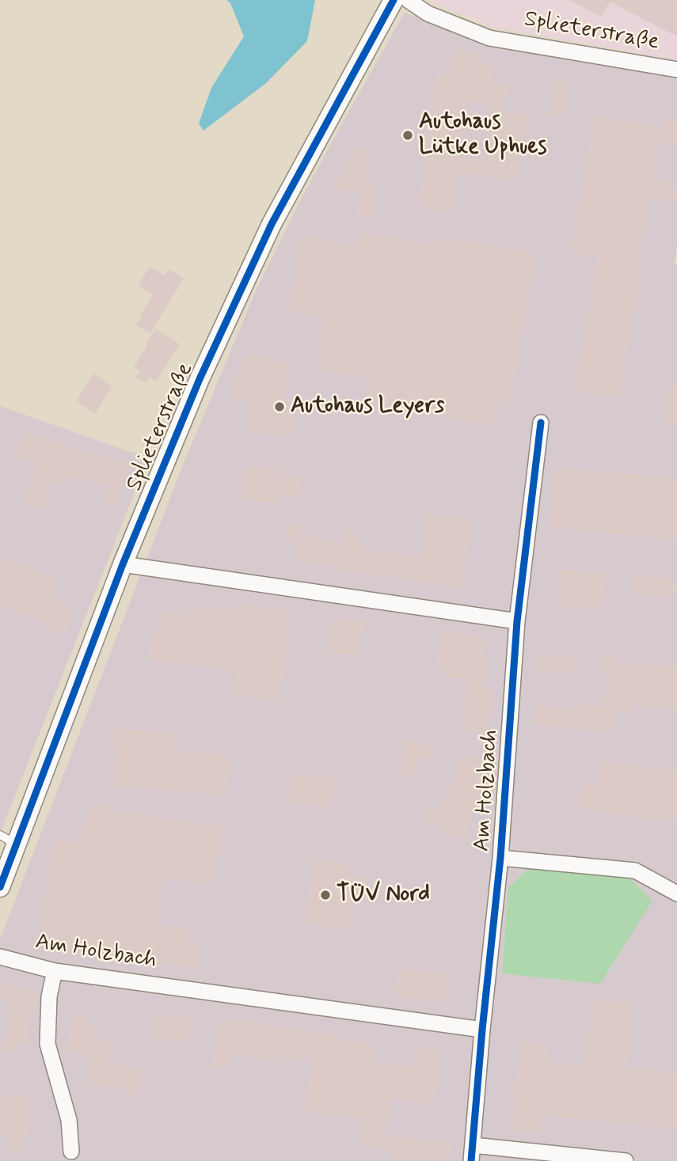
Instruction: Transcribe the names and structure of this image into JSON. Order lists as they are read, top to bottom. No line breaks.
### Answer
{"streets":{"street":["Splieterstraße","Am Holzbach"]},"places":["Autohaus Lütke Uphues","Autohaus Leyers","TÜV Nord"]}
